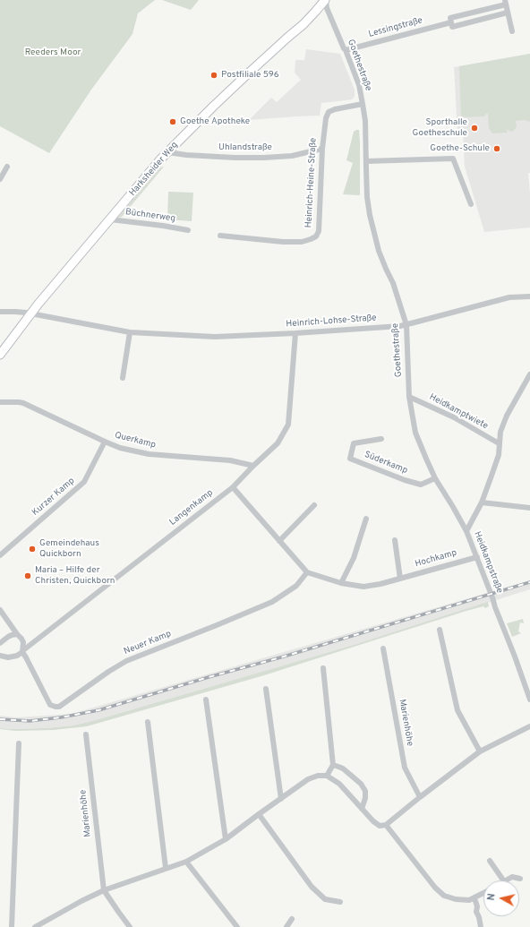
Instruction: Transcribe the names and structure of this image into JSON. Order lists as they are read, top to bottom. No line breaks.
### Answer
{"streets":{"main road":["Harksheider Weg"],"street":["Lessingstraße","Goethestraße","Uhlandstraße","Heinrich-Heine-Straße","Büchnerweg","Heinrich-Lohse-Straße","Heidkamptwiete","Querkamp","Süderkamp","Kurzer Kamp","Langenkamp","Hochkamp","Heidkampstraße","Neuer Kamp","Marienhöhe"]},"crossings":[["Lessingstraße","Goethestraße"],["Goethestraße","Harksheider Weg"],["Goethestraße","Heinrich-Heine-Straße"],["Goethestraße","Heinrich-Lohse-Straße"],["Goethestraße","Heidkamptwiete"],["Goethestraße","Süderkamp"],["Goethestraße","Heidkampstraße"],["Uhlandstraße","Harksheider Weg"],["Uhlandstraße","Heinrich-Heine-Straße"],["Harksheider Weg","Büchnerweg"],["Harksheider Weg","Heinrich-Lohse-Straße"],["Heinrich-Lohse-Straße","Langenkamp"],["Heidkamptwiete","Heidkampstraße"],["Querkamp","Kurzer Kamp"],["Querkamp","Langenkamp"],["Langenkamp","Neuer Kamp"],["Hochkamp","Heidkampstraße"],["Hochkamp","Neuer Kamp"]],"parks":["Reeders Moor"],"places":["Postfiliale 596","Goethe Apotheke","Sporthalle Goetheschule","Goethe-Schule","Gemeindehaus Quickborn","Maria – Hilfe der Christen, Quickborn"],"north":"left"}
